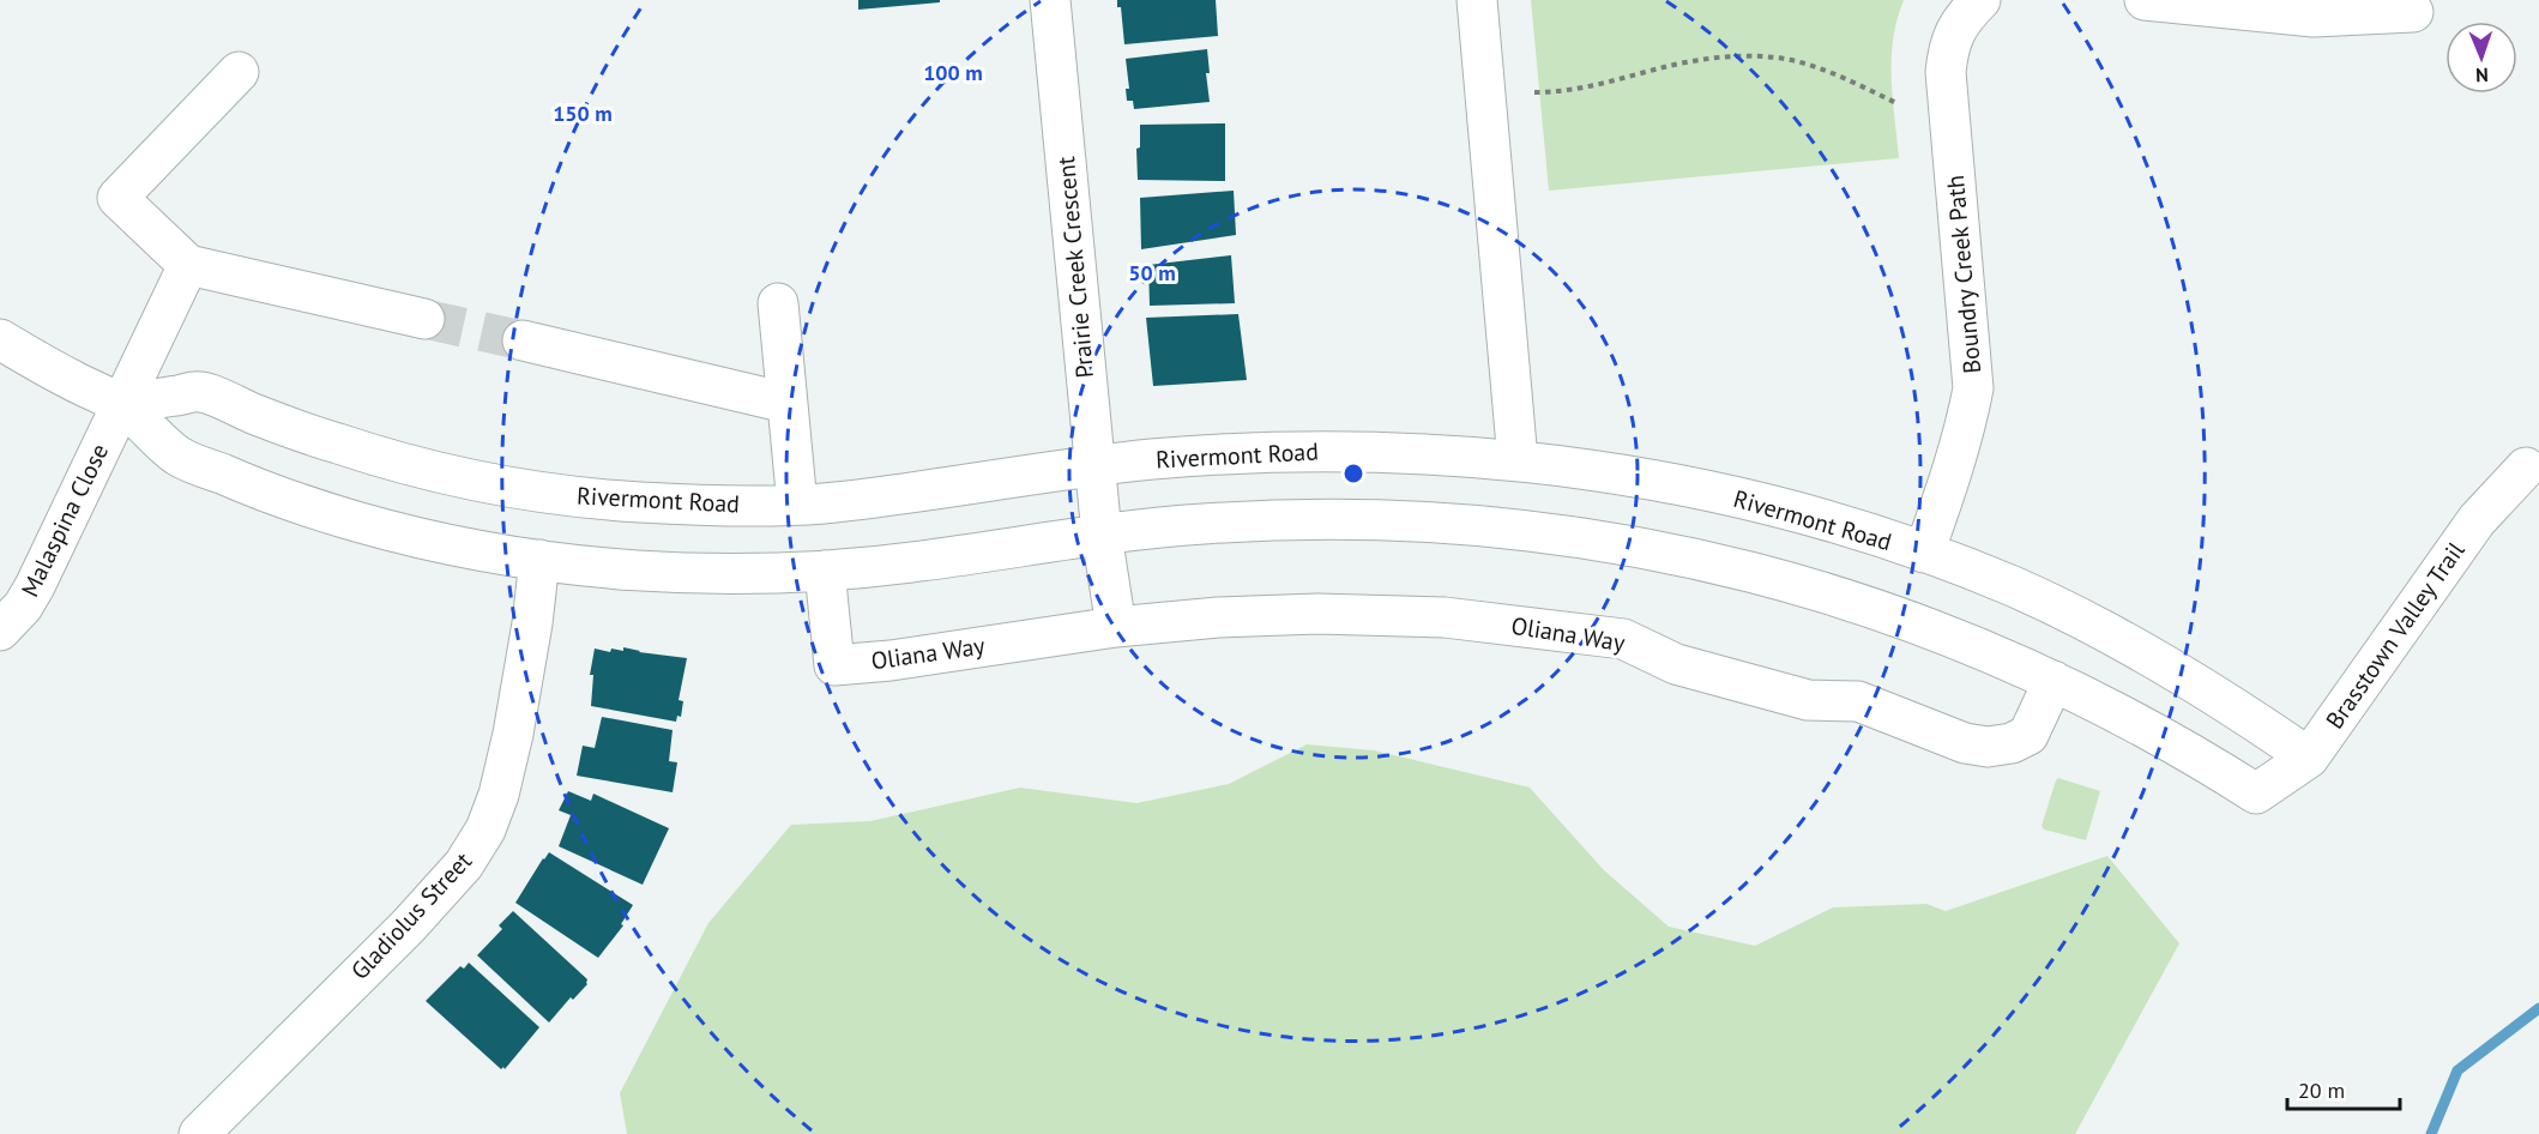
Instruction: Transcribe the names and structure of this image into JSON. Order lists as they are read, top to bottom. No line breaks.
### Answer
{"streets":{"street":["Prairie Creek Crescent","Boundry Creek Path","Rivermont Road","Malaspina Close","Oliana Way","Brasstown Valley Trail","Gladiolus Street"]},"crossings":[["Prairie Creek Crescent","Rivermont Road"],["Boundry Creek Path","Rivermont Road"],["Rivermont Road","Malaspina Close"],["Rivermont Road","Brasstown Valley Trail"],["Oliana Way","Brasstown Valley Trail"]],"scale_bar":"20 m","north":"bottom","rings":["100 m","150 m","50 m"]}
